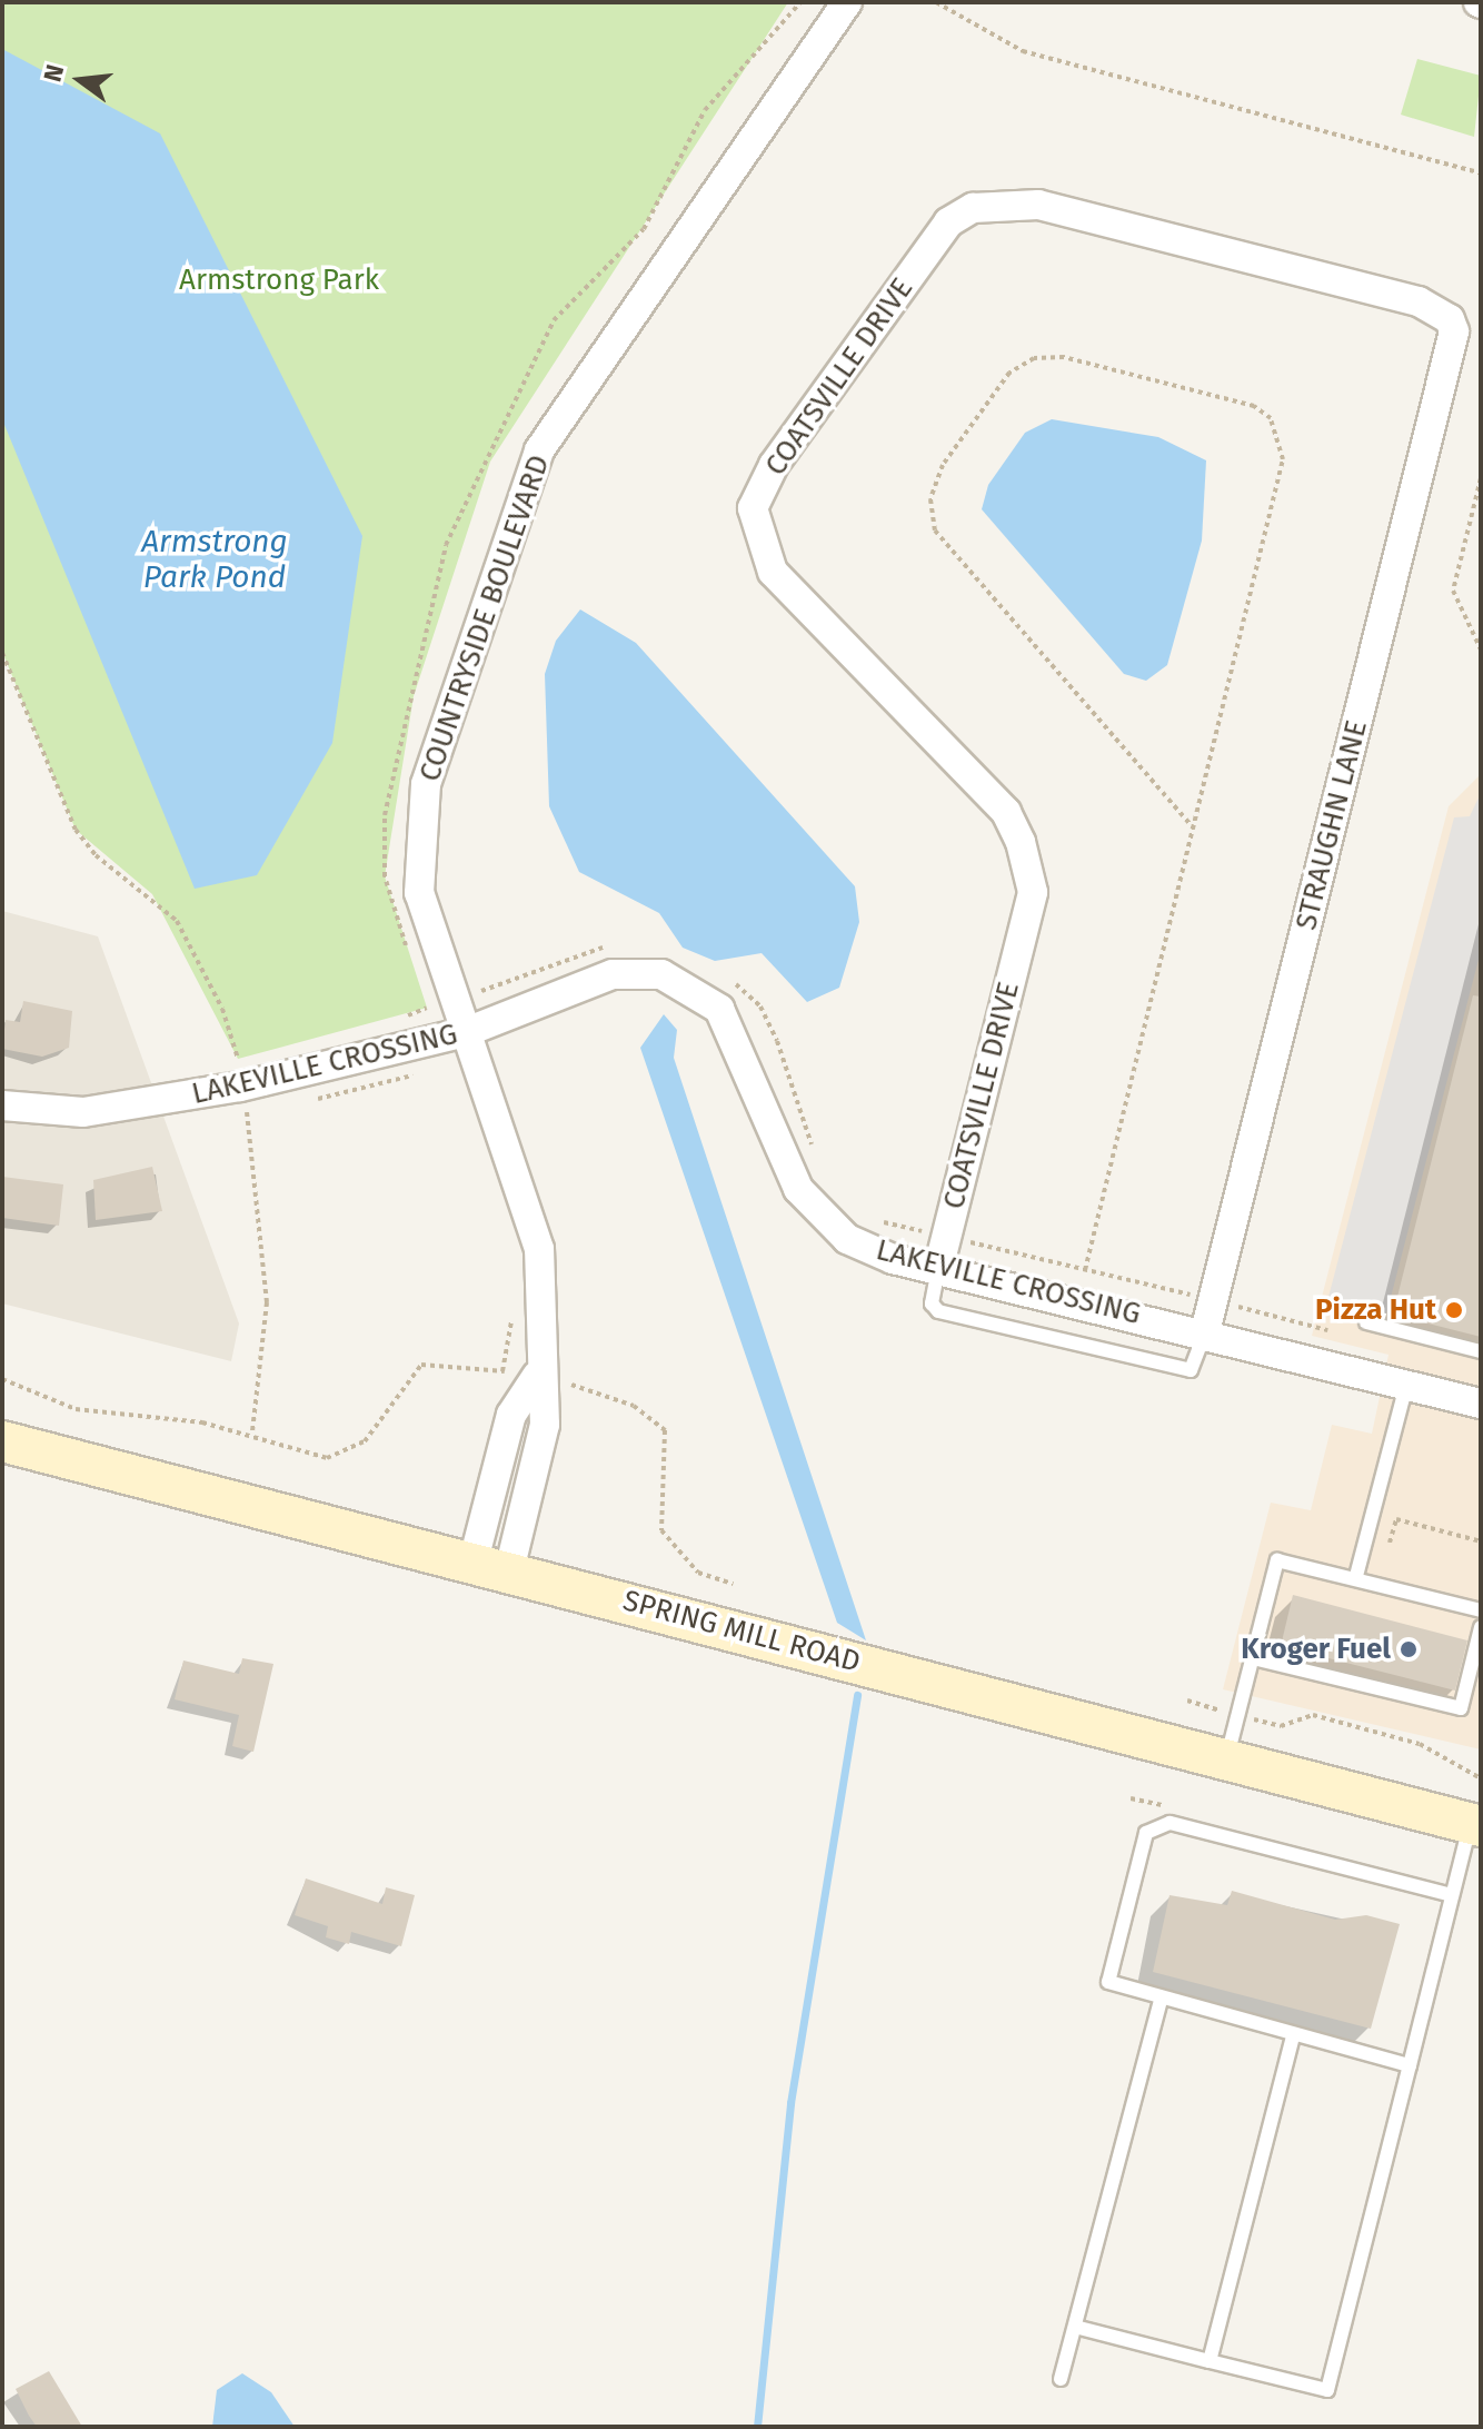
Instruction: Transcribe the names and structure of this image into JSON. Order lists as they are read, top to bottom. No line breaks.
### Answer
{"streets":{"street":["COATSVILLE DRIVE","COUNTRYSIDE BOULEVARD","STRAUGHN LANE","LAKEVILLE CROSSING","SPRING MILL ROAD"]},"crossings":[["COATSVILLE DRIVE","STRAUGHN LANE"],["COATSVILLE DRIVE","LAKEVILLE CROSSING"],["COUNTRYSIDE BOULEVARD","LAKEVILLE CROSSING"],["COUNTRYSIDE BOULEVARD","SPRING MILL ROAD"],["STRAUGHN LANE","LAKEVILLE CROSSING"]],"water":["Armstrong Park Pond"],"parks":["Armstrong Park"],"places":["Pizza Hut","Kroger Fuel"],"north":"left"}
